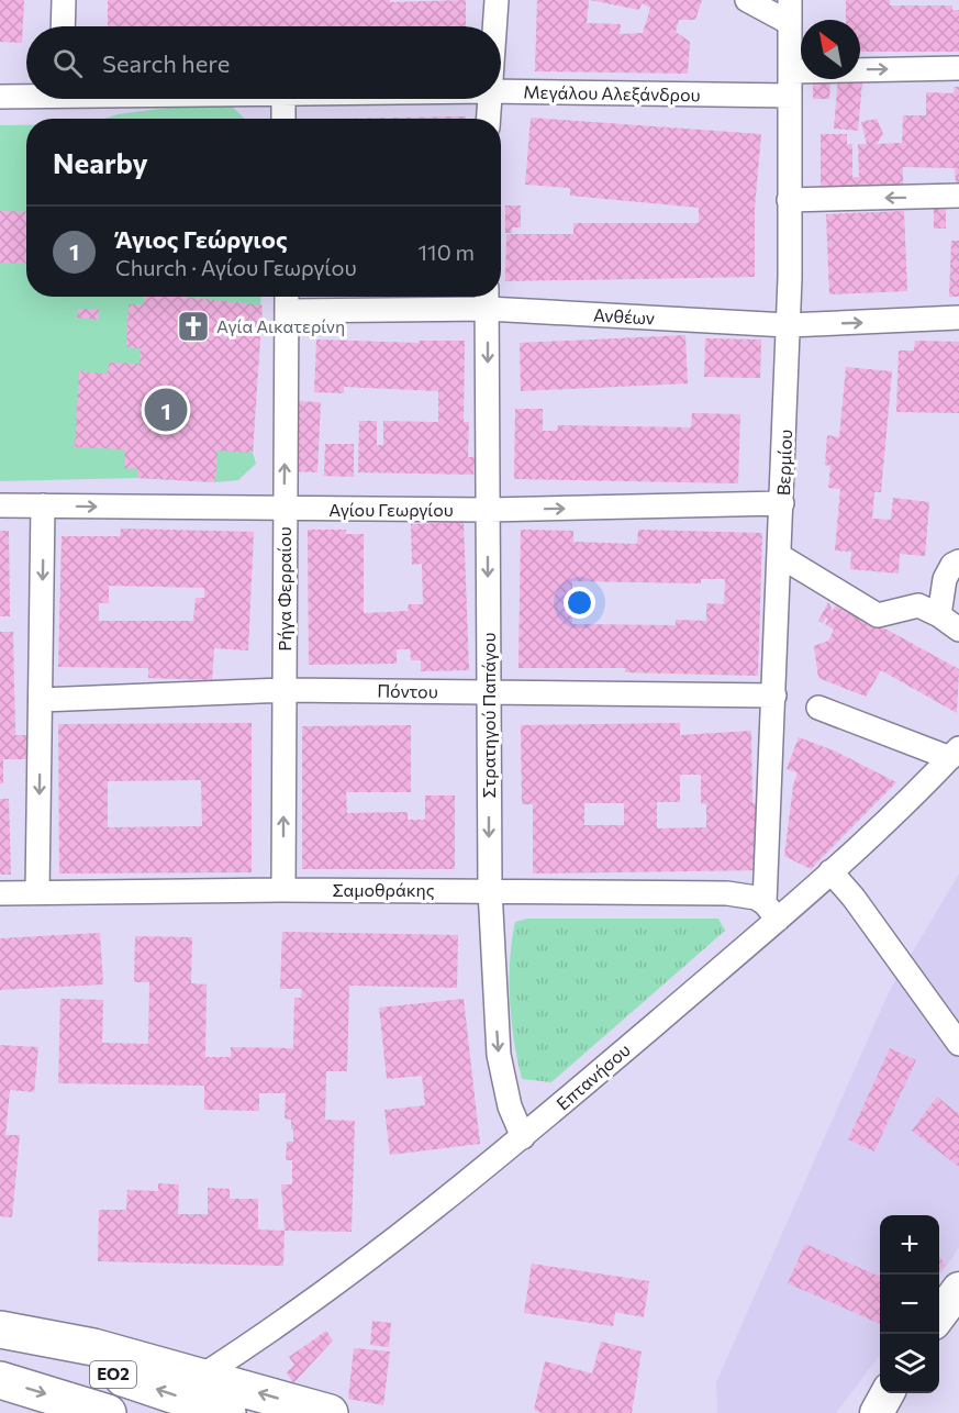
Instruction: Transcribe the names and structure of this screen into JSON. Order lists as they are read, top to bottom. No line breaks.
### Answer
{"streets":{"main road":["ΕΟ2"],"street":["Μεγάλου Αλεξάνδρου","Ανθέων","Βερμίου","Αγίου Γεωργίου","Ρήγα Φερραίου","Πόντου","Στρατηγού Παπάγου","Σαμοθράκης","Επτανήσου"]},"crossings":[["Μεγάλου Αλεξάνδρου","Βερμίου"],["Ανθέων","Βερμίου"],["Ανθέων","Ρήγα Φερραίου"],["Ανθέων","Στρατηγού Παπάγου"],["Βερμίου","Αγίου Γεωργίου"],["Βερμίου","Πόντου"],["Βερμίου","Σαμοθράκης"],["Βερμίου","Επτανήσου"],["Αγίου Γεωργίου","Ρήγα Φερραίου"],["Αγίου Γεωργίου","Στρατηγού Παπάγου"],["Ρήγα Φερραίου","Πόντου"],["Ρήγα Φερραίου","Σαμοθράκης"],["Πόντου","Στρατηγού Παπάγου"],["Στρατηγού Παπάγου","Σαμοθράκης"],["Στρατηγού Παπάγου","Επτανήσου"],["Σαμοθράκης","Επτανήσου"]],"one_way":["Αγίου Γεωργίου","Ρήγα Φερραίου","Στρατηγού Παπάγου"],"places":{"church":["Αγία Αικατερίνη"]},"north":"top left","page":{"search":"Search here","heading":"Nearby","list":[{"mark":"1","name":"Άγιος Γεώργιος","note":"Church · Αγίου Γεωργίου","value":"110 m"}],"pins":"1","map_buttons":["+","−"]}}
